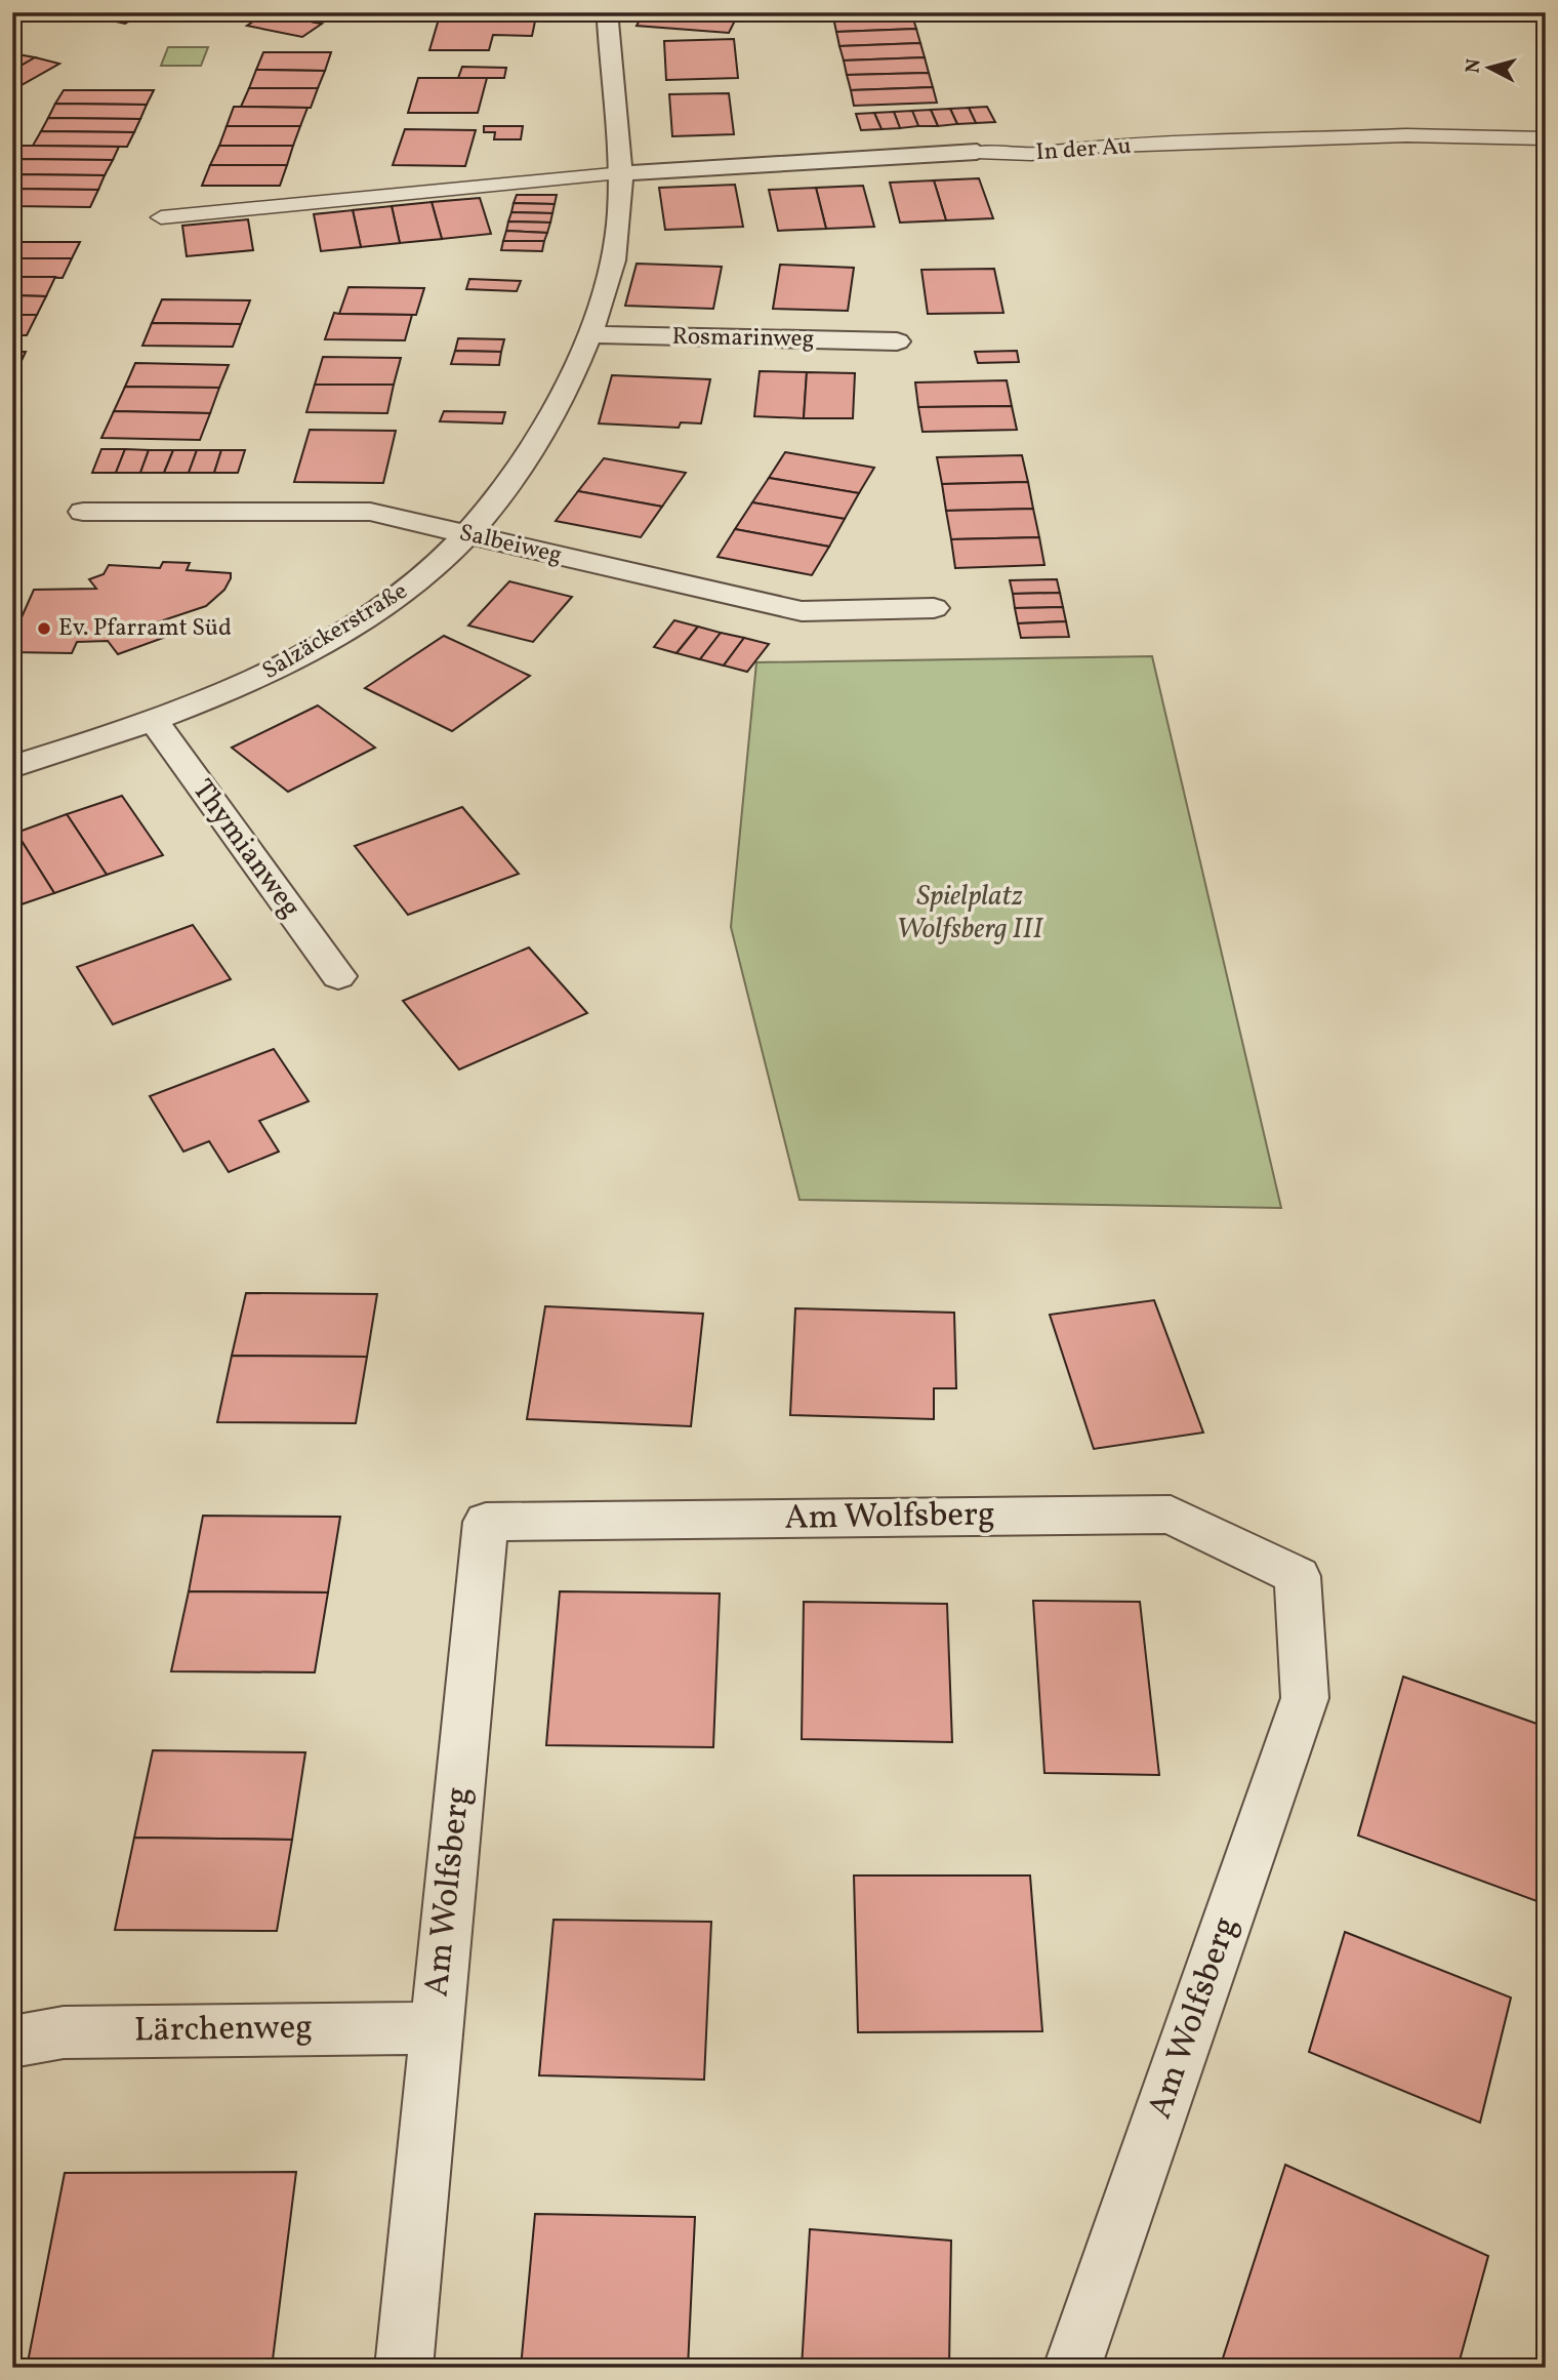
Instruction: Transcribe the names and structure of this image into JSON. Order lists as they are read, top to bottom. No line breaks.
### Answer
{"streets":{"street":["In der Au","Rosmarinweg","Salbeiweg","Salzäckerstraße","Thymianweg","Am Wolfsberg","Lärchenweg"]},"crossings":[["In der Au","Salzäckerstraße"],["Rosmarinweg","Salzäckerstraße"],["Salbeiweg","Salzäckerstraße"],["Salzäckerstraße","Thymianweg"],["Am Wolfsberg","Lärchenweg"]],"parks":["Spielplatz Wolfsberg III"],"places":["Ev. Pfarramt Süd"],"north":"left"}
